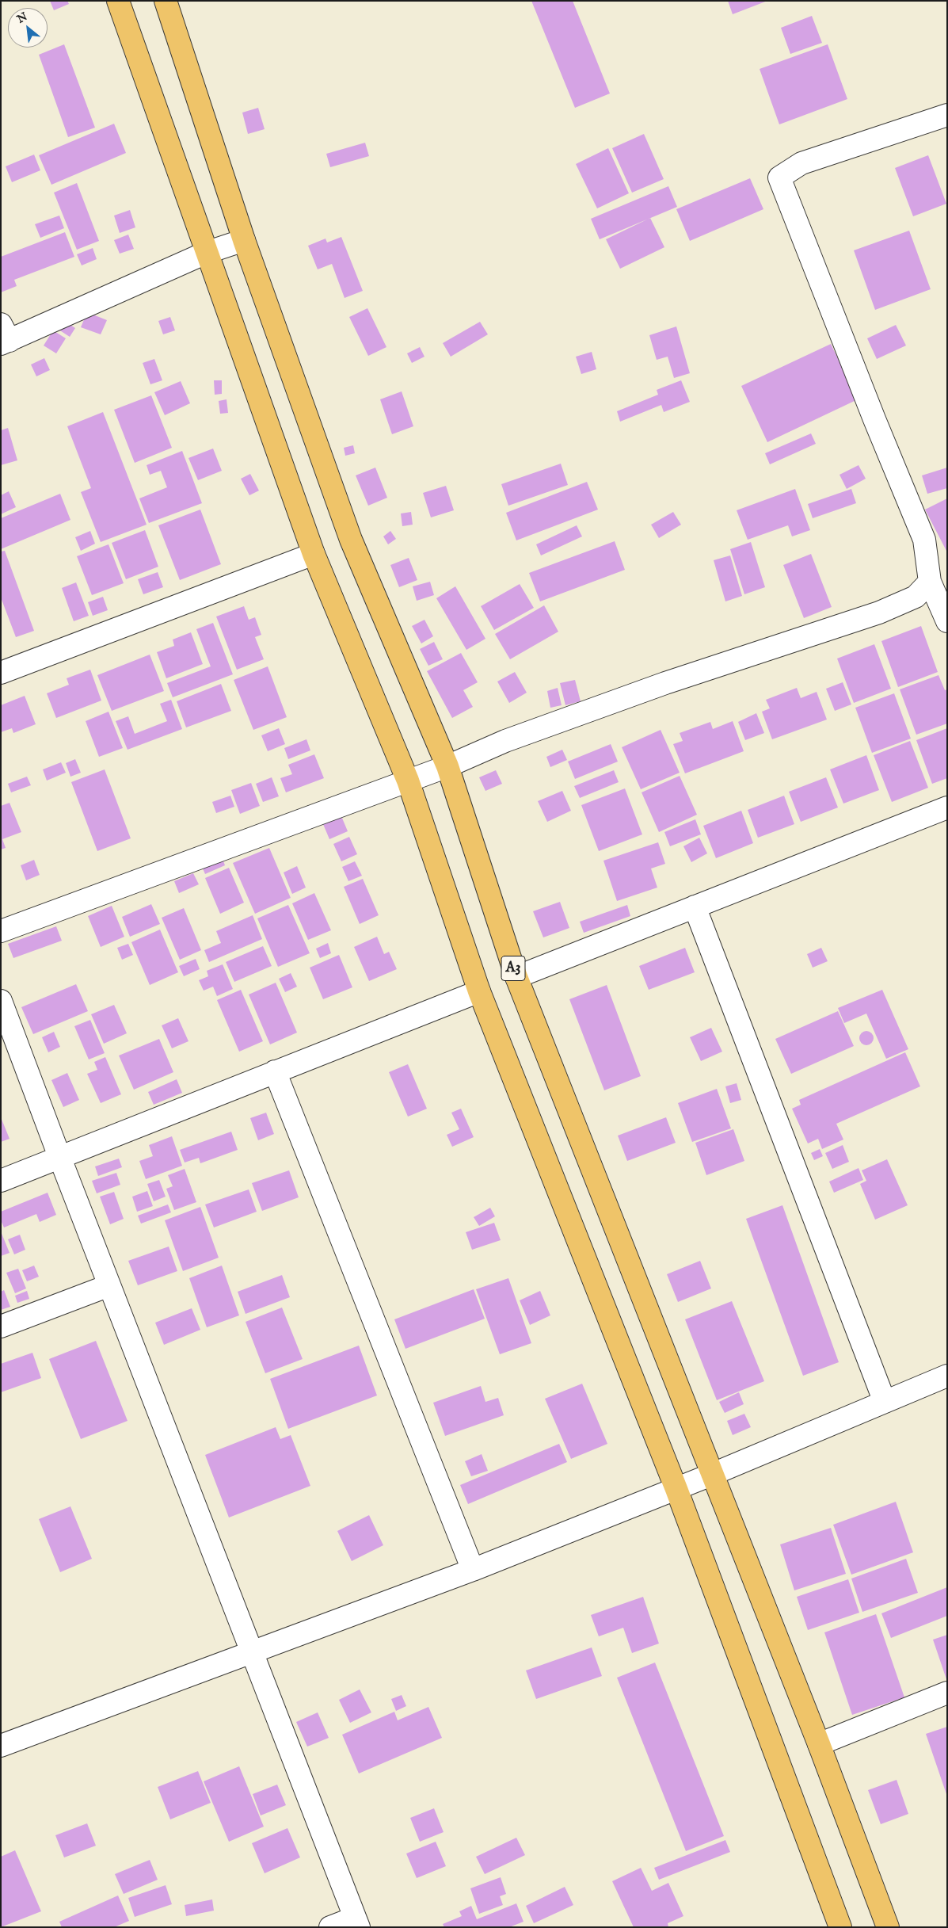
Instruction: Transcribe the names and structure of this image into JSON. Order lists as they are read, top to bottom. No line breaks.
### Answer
{"streets":{"highway":["A3"]},"north":"top left"}
